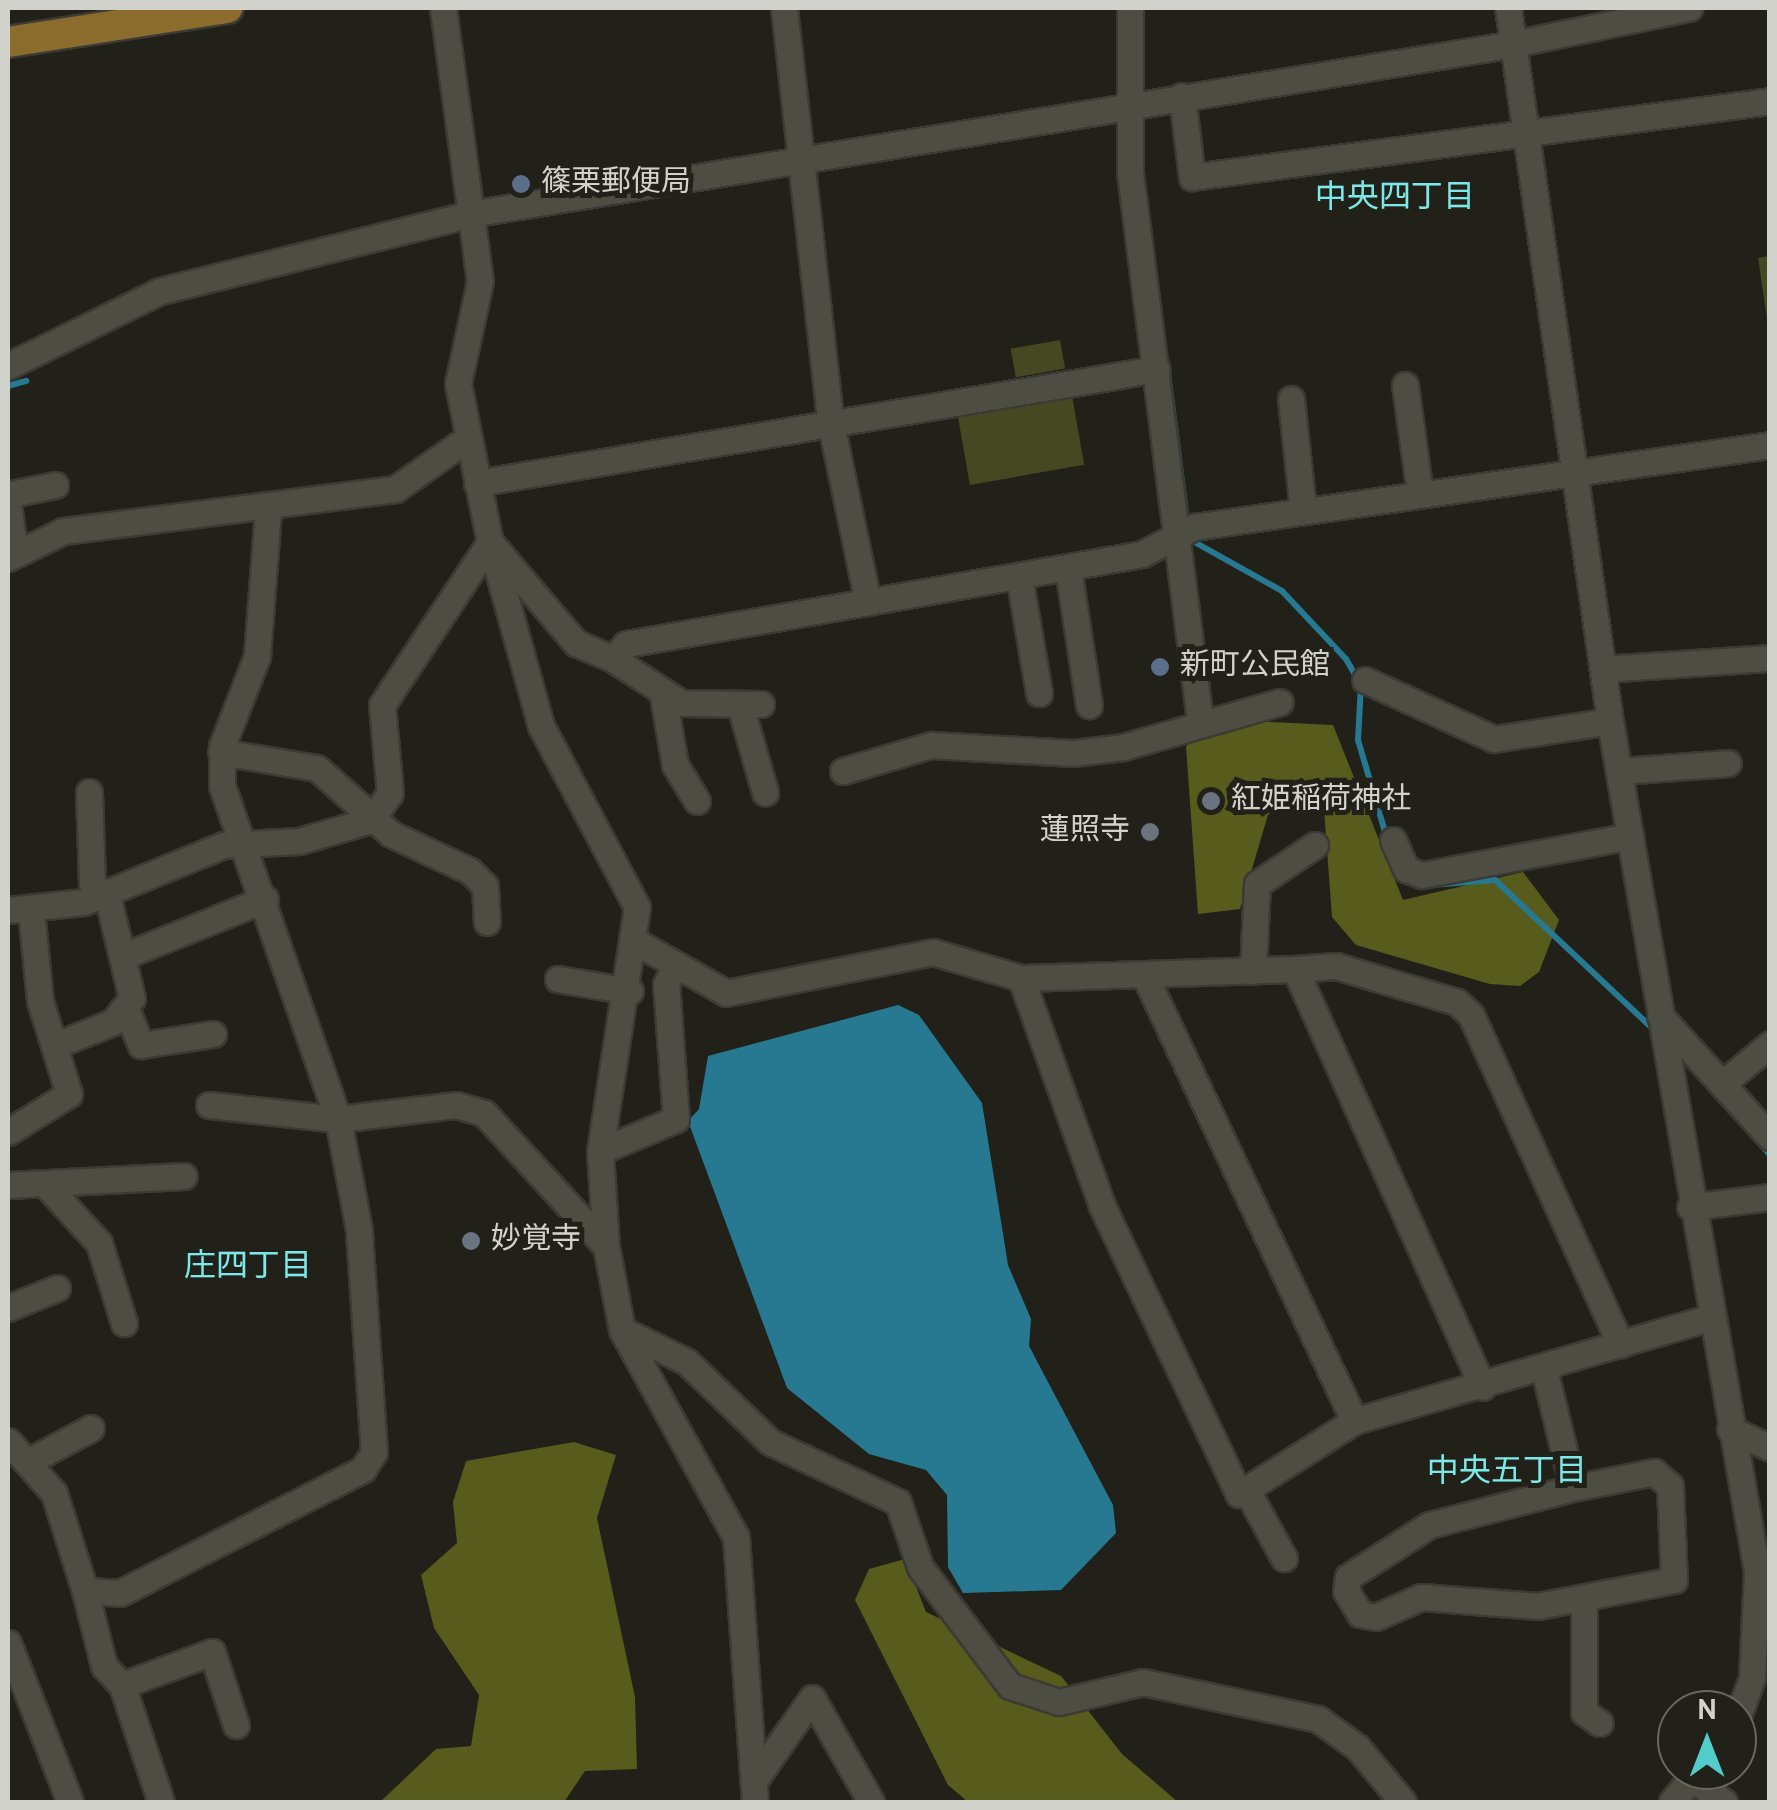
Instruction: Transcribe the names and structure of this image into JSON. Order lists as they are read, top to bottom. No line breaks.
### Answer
{"districts":["中央四丁目","庄四丁目","中央五丁目"],"places":["篠栗郵便局","新町公民館","紅姫稲荷神社","蓮照寺","妙覚寺"],"north":"top"}
